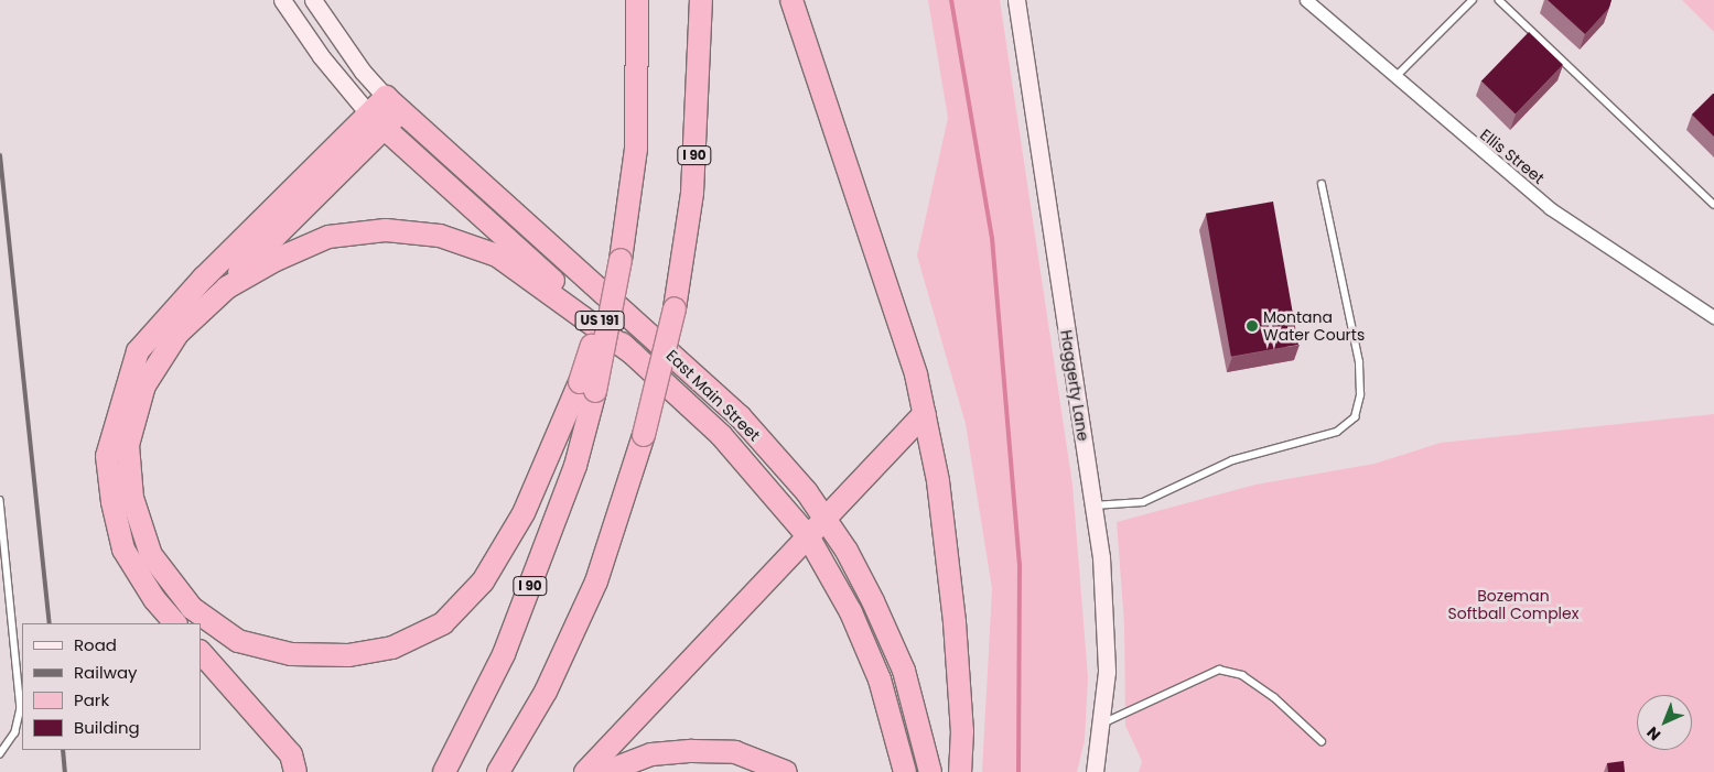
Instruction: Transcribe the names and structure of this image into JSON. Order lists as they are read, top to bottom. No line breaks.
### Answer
{"streets":{"highway":["I 90","US 191","East Main Street"],"street":["Ellis Street","Haggerty Lane"]},"crossings":[["I 90","US 191"]],"parks":["Bozeman Softball Complex"],"places":["Montana Water Courts"],"legend":["Road","Railway","Park","Building"],"north":"bottom left"}
